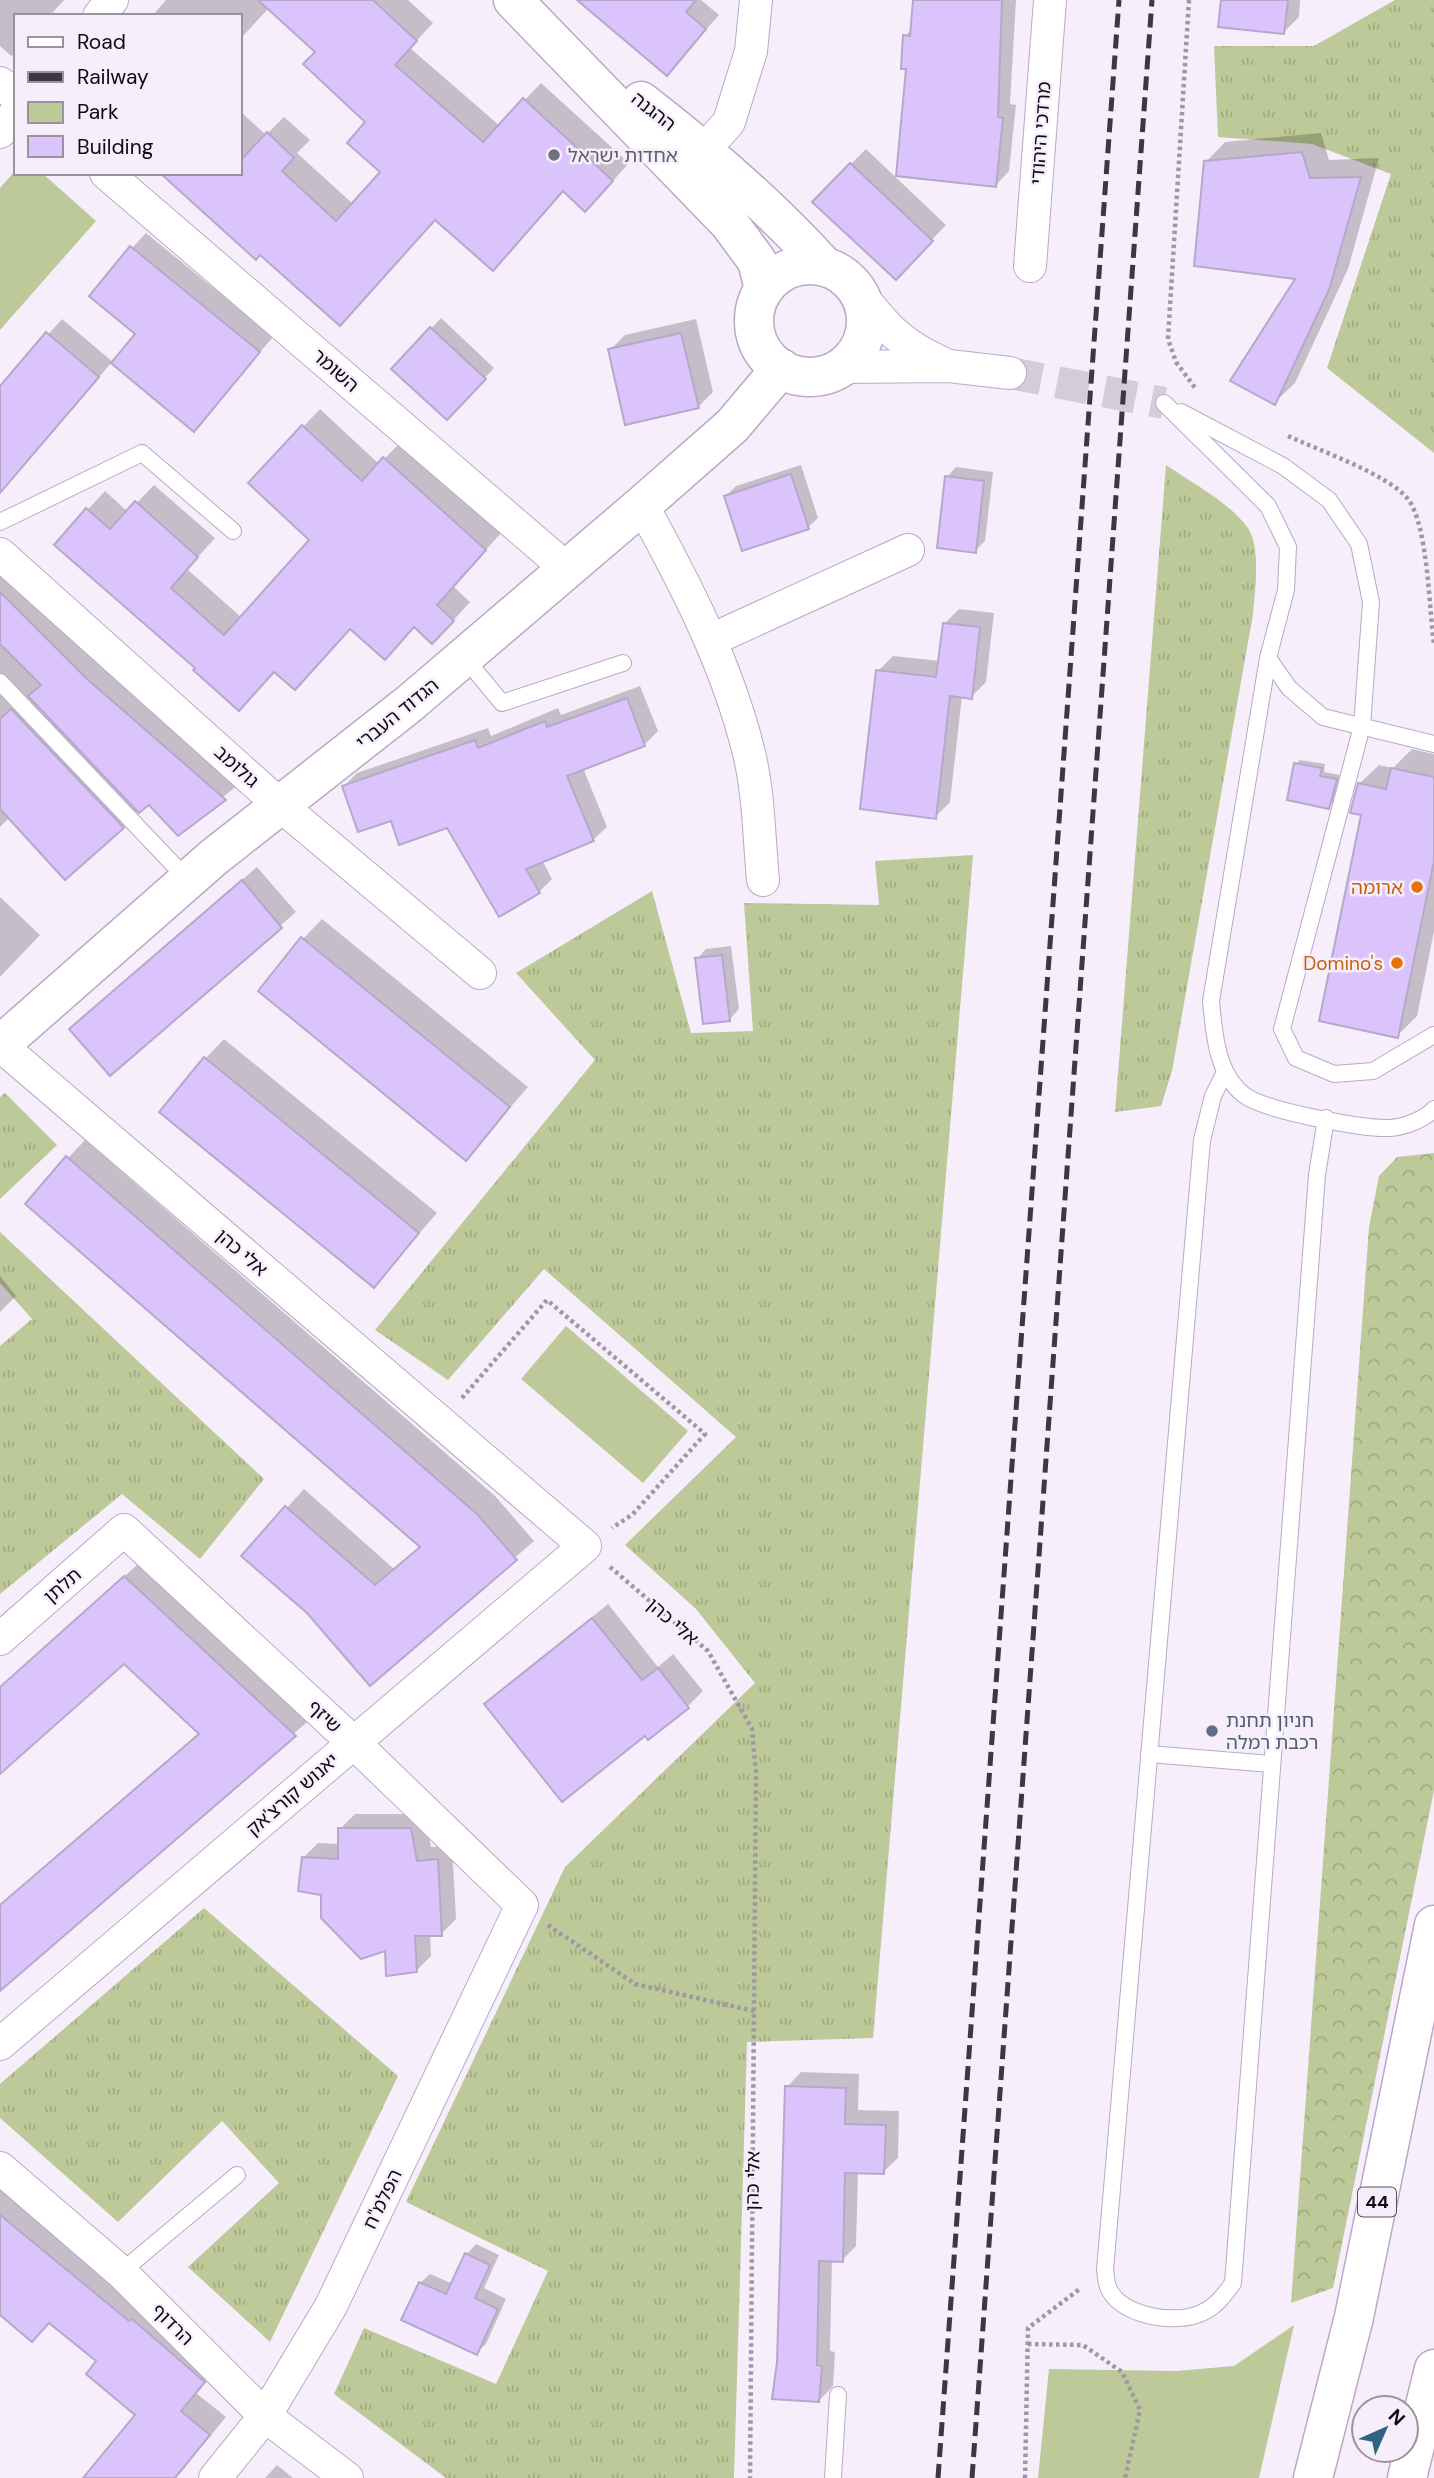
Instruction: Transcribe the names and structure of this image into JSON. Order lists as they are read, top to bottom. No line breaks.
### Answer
{"streets":{"main road":["ההגנה","הגדוד העברי","44"],"street":["מרדכי היהודי","השומר","גולומב","אלי כהן","תלתן","שיזף","יאנוש קורצ'אק","הפלמ\"ח","הרדוף"]},"crossings":[["ההגנה","הגדוד העברי"],["השומר","הגדוד העברי"],["הגדוד העברי","גולומב"],["הגדוד העברי","אלי כהן"],["אלי כהן","יאנוש קורצ'אק"],["תלתן","שיזף"],["שיזף","יאנוש קורצ'אק"],["שיזף","הפלמ\"ח"],["הפלמ\"ח","הרדוף"]],"places":["אחדות ישראל","ארומה","Domino's","חניון תחנת רכבת רמלה"],"legend":["Road","Railway","Park","Building"],"north":"top right"}
